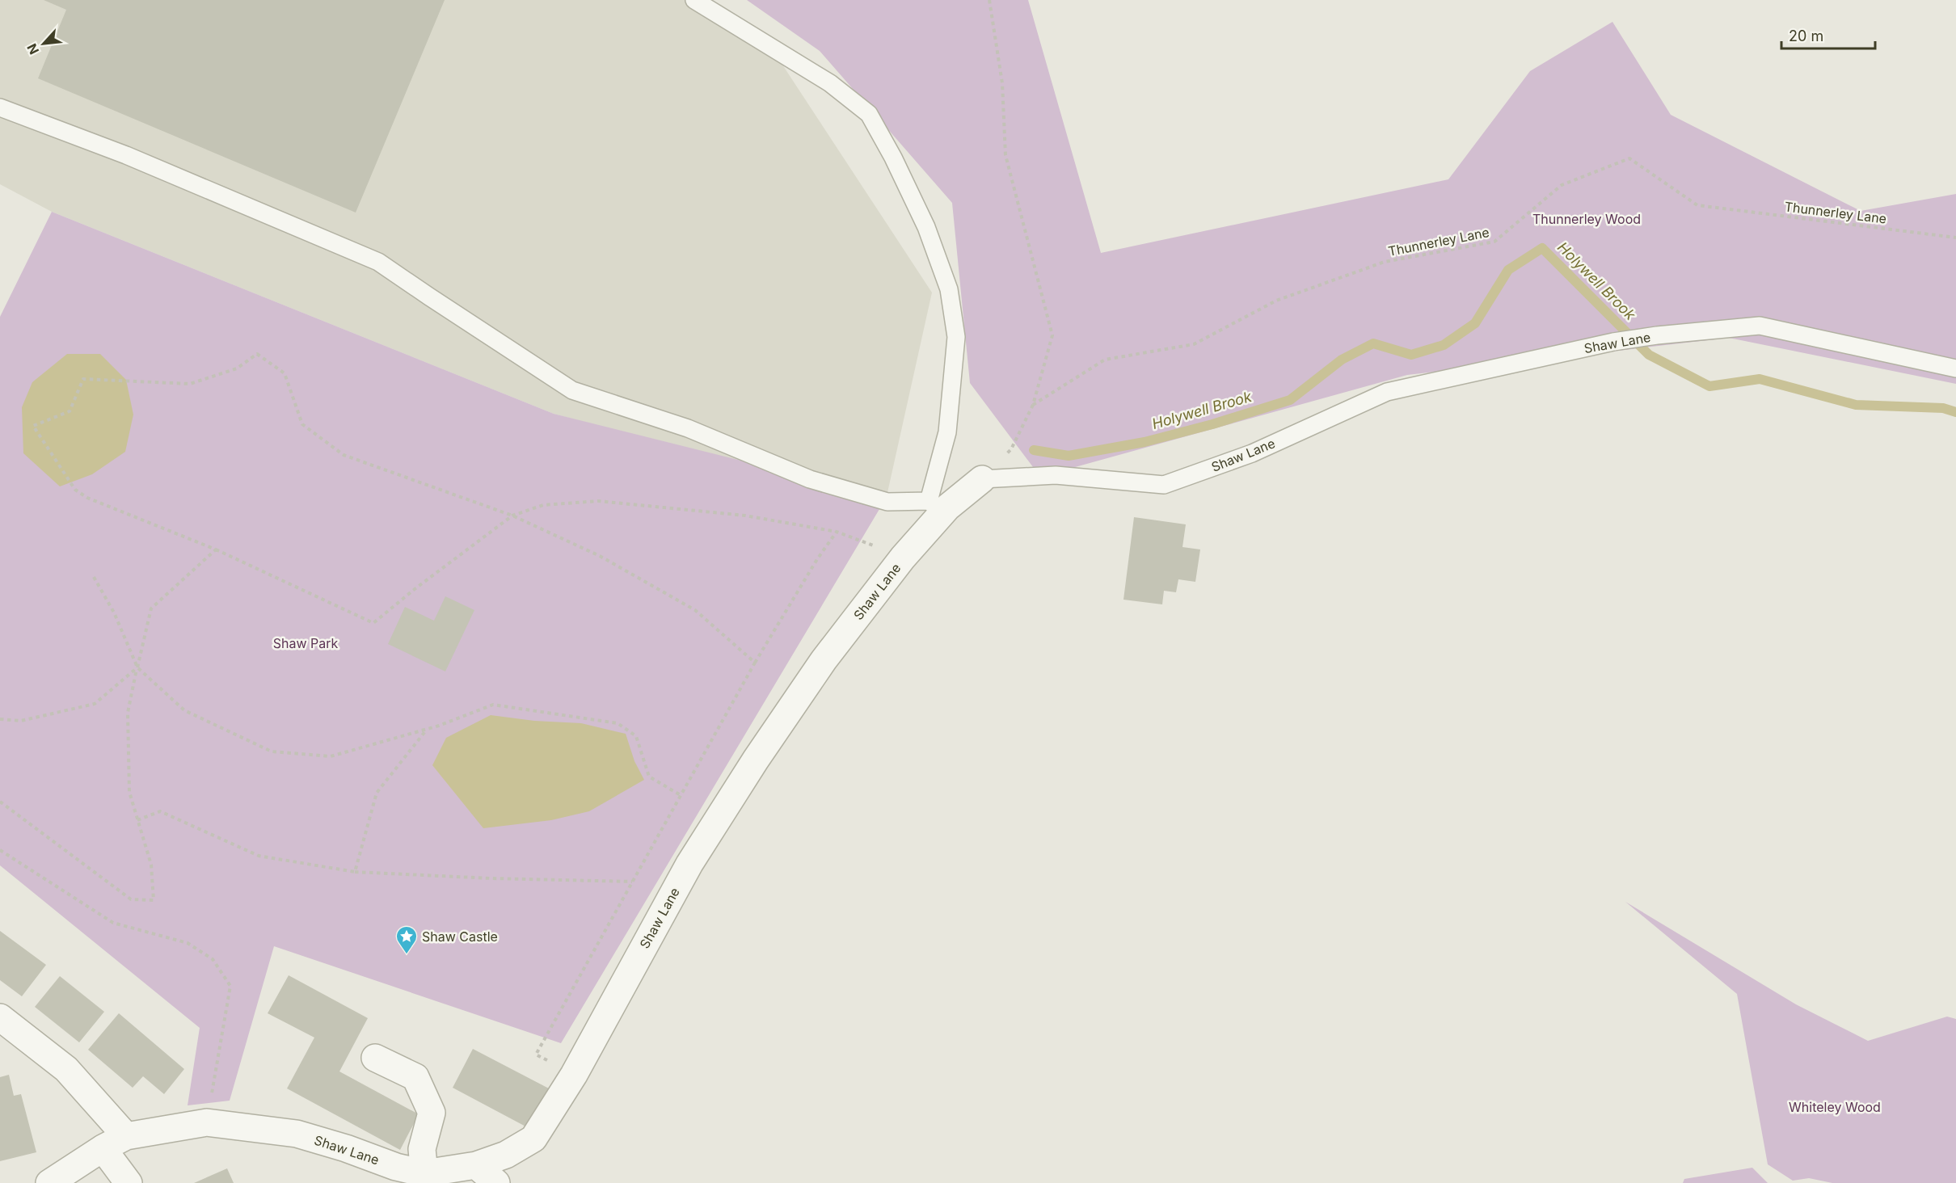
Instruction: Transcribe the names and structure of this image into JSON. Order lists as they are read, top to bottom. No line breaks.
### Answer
{"streets":{"street":["Shaw Lane"],"path":["Thunnerley Lane"]},"water":["Holywell Brook"],"parks":["Thunnerley Wood","Shaw Park","Whiteley Wood"],"places":{"place":["Shaw Castle"]},"scale_bar":"20 m","north":"bottom left"}
